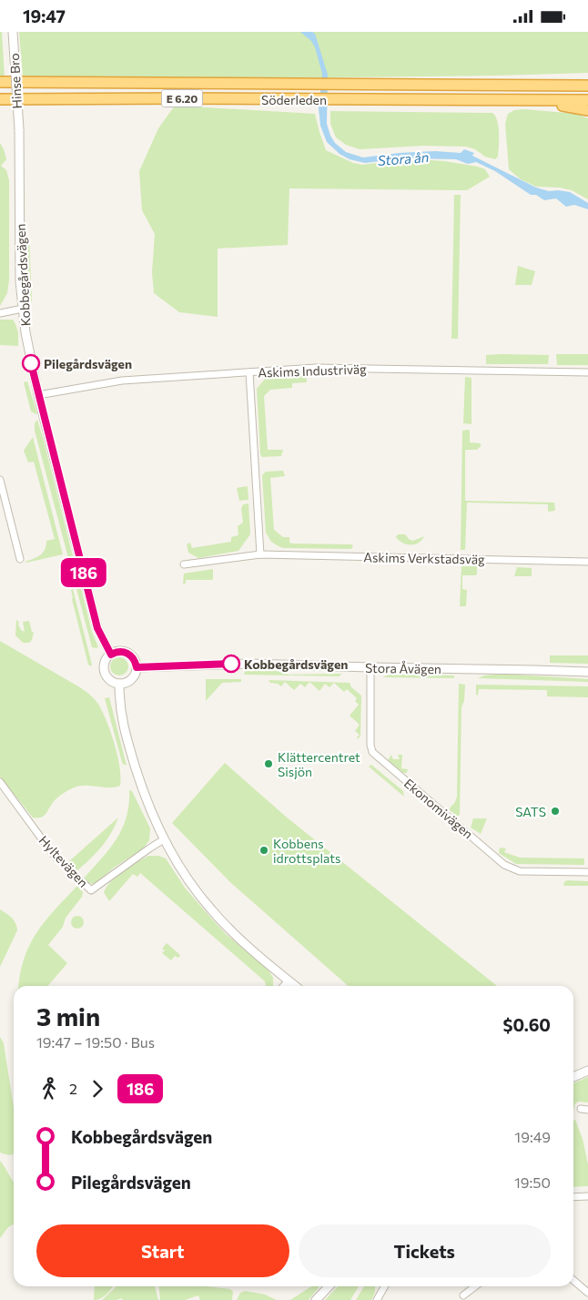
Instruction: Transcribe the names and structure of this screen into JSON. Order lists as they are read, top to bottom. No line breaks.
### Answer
{"streets":{"highway":["E 6.20","Söderleden"],"street":["Hinse Bro","Kobbegårdsvägen","Askims Industriväg","Askims Verkstadsväg","Stora Åvägen","Ekonomivägen","Hyltevägen"]},"crossings":[["Hinse Bro","Kobbegårdsvägen"],["Kobbegårdsvägen","Askims Industriväg"],["Kobbegårdsvägen","Stora Åvägen"],["Stora Åvägen","Ekonomivägen"]],"water":["Stora ån"],"places":["Pilegårdsvägen","Kobbegårdsvägen","Klättercentret Sisjön","SATS","Kobbens idrottsplats"],"lines":["bus line 186"],"page":{"status":"19:47","on_map":"186","heading":["3 min","19:47 – 19:50 · Bus","$0.60"],"legs":["2","186"],"list":[{"name":"Kobbegårdsvägen","value":"19:49"},{"name":"Pilegårdsvägen","value":"19:50"}],"buttons":["Start","Tickets"]}}
